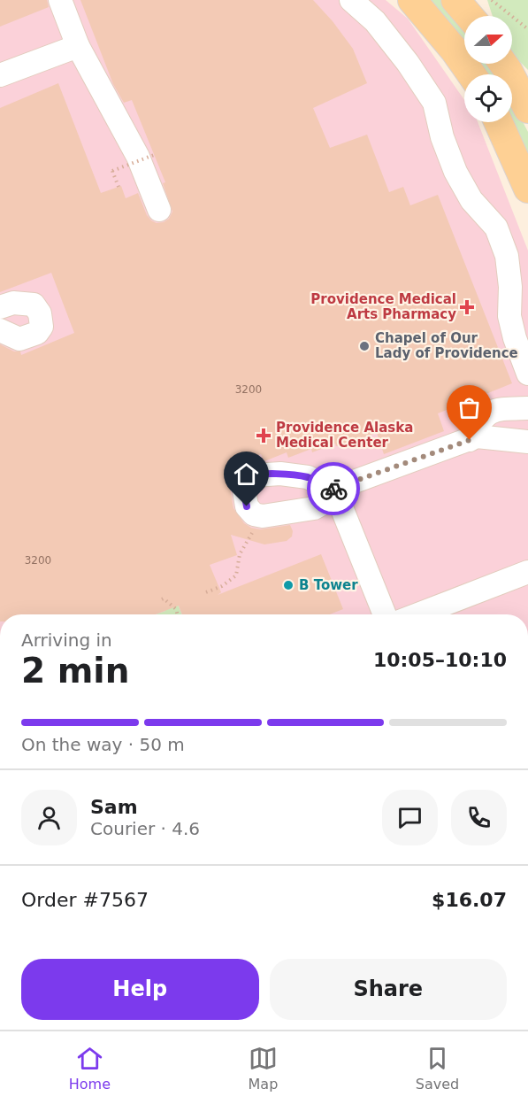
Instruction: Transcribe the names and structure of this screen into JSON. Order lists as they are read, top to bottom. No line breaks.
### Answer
{"places":{"health":["Providence Medical Arts Pharmacy","Providence Alaska Medical Center"],"other":["Chapel of Our Lady of Providence","B Tower"]},"house_numbers":["3200","3200"],"north":"right","page":{"heading":["2 min","Arriving in","10:05–10:10"],"panel":["Sam","Courier · 4.6","Order #7567","$16.07"],"bar":"On the way · 50 m","buttons":["Help","Share"],"tabs":["Home","Map","Saved"]}}
